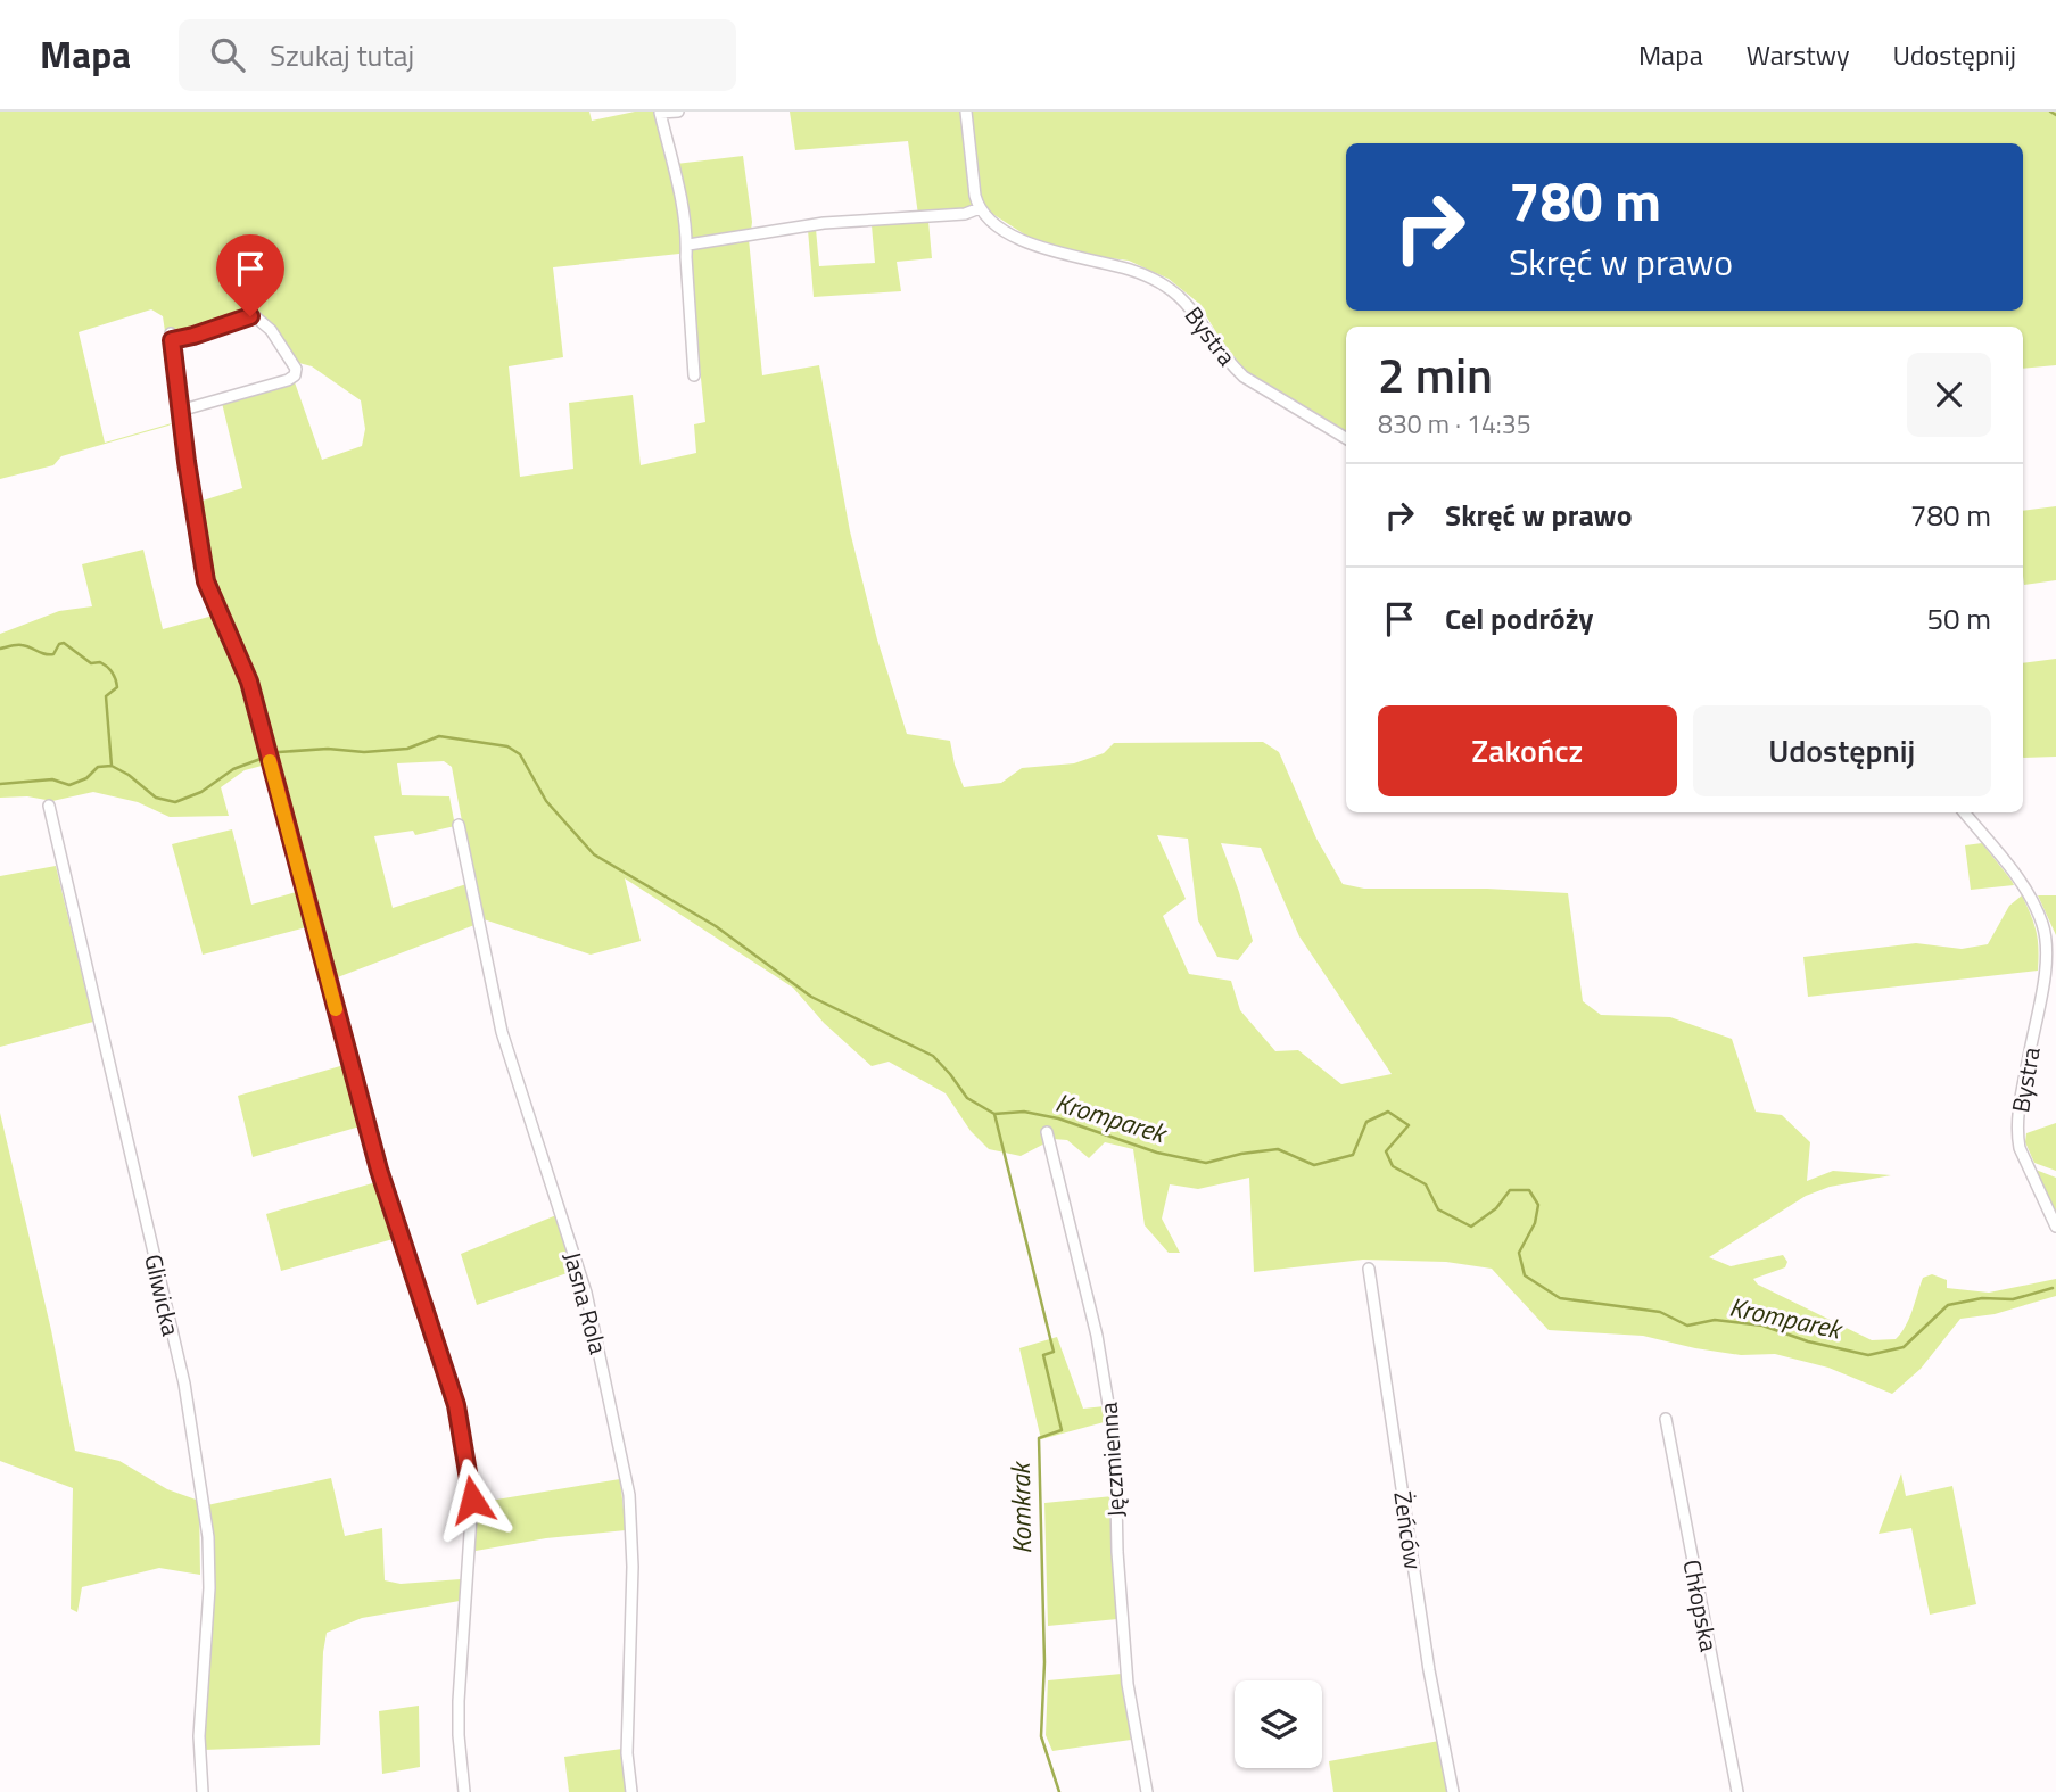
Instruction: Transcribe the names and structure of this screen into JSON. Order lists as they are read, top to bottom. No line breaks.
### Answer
{"streets":{"street":["Bystra","Gliwicka","Jasna Rola","Jęczmienna","Żeńców","Chłopska"]},"water":["Kromparek","Komkrak"],"page":{"header":"Mapa","search":"Szukaj tutaj","nav":["Mapa","Warstwy","Udostępnij"],"turn":["780 m","Skręć w prawo"],"heading":["2 min","830 m · 14:35"],"list":[{"name":"Skręć w prawo","value":"780 m"},{"name":"Cel podróży","value":"50 m"}],"buttons":["Zakończ","Udostępnij"]}}
